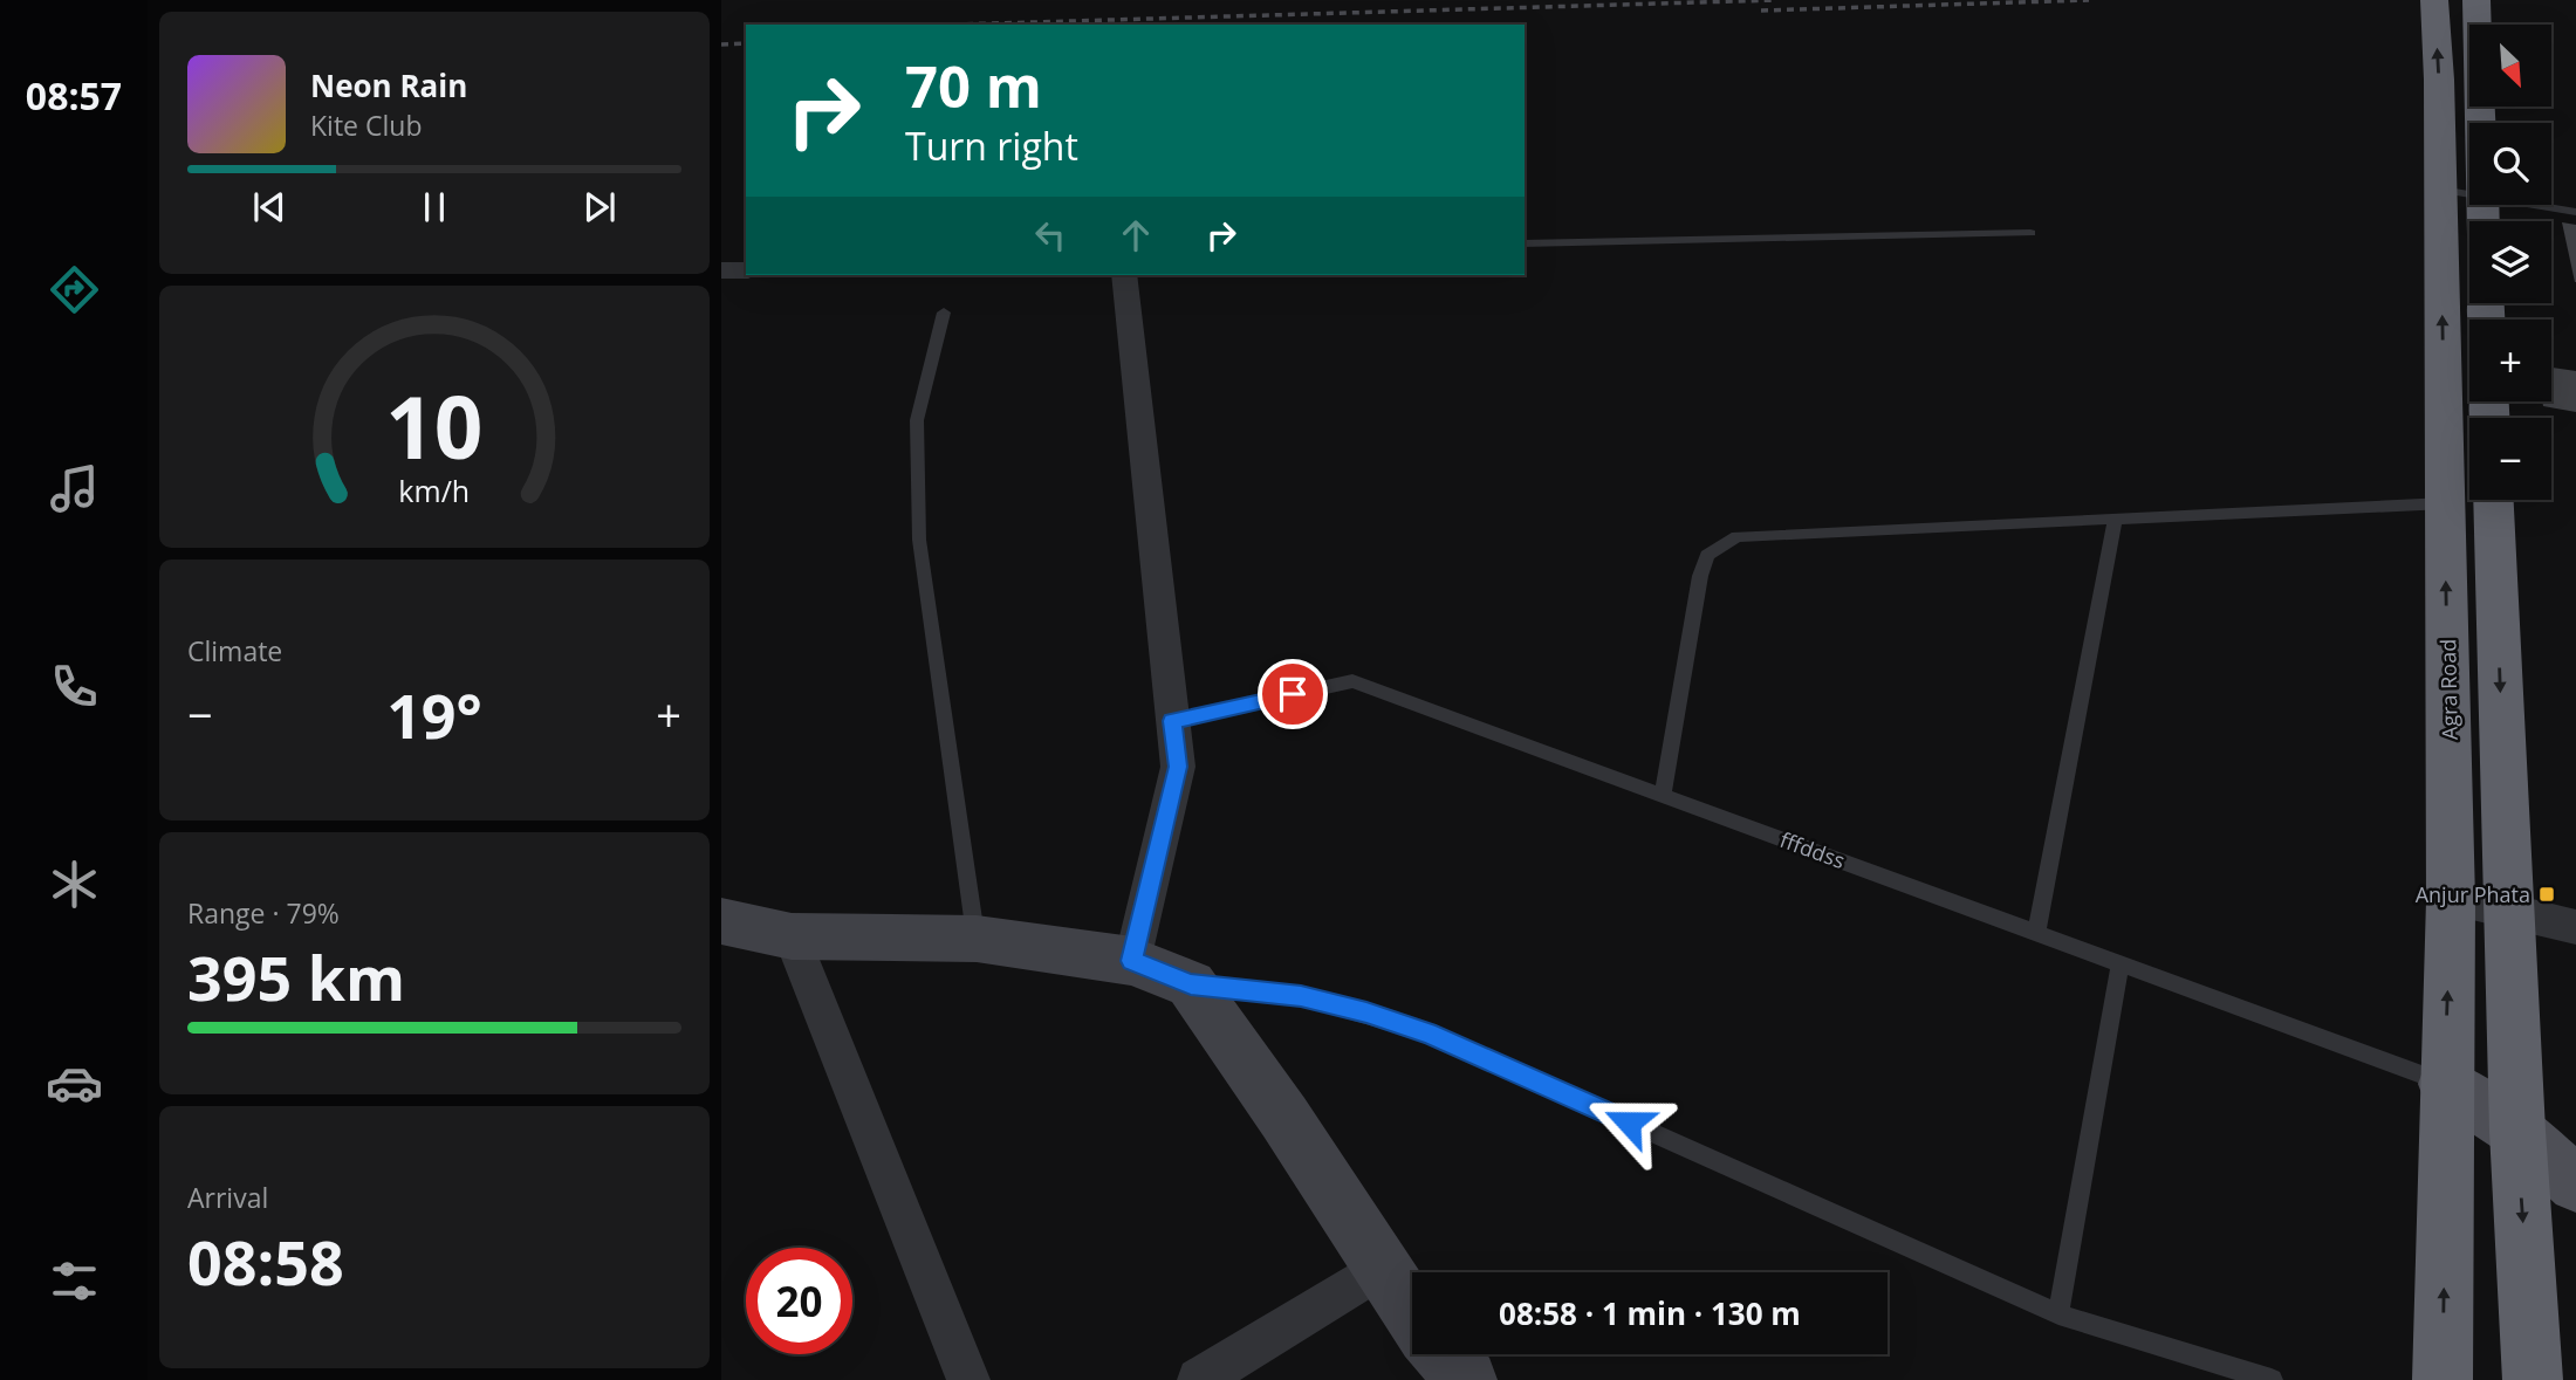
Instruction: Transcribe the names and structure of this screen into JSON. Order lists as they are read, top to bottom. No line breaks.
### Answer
{"streets":{"highway":["Agra Road"],"lane":["fffddss"]},"crossings":[["Agra Road","fffddss"]],"places":{"transit":["Anjur Phata"]},"north":"bottom right","page":{"tabs":"08:57","map_buttons":["+","−"],"turn":["70 m","Turn right"],"song":["Neon Rain","Kite Club"],"tile":["Climate",["Range · 79%","395 km"],["Arrival","08:58"]],"heat":["−","19°","+"],"limit":"20","trip":"08:58 · 1 min · 130 m","gauge":["10","km/h"]}}
